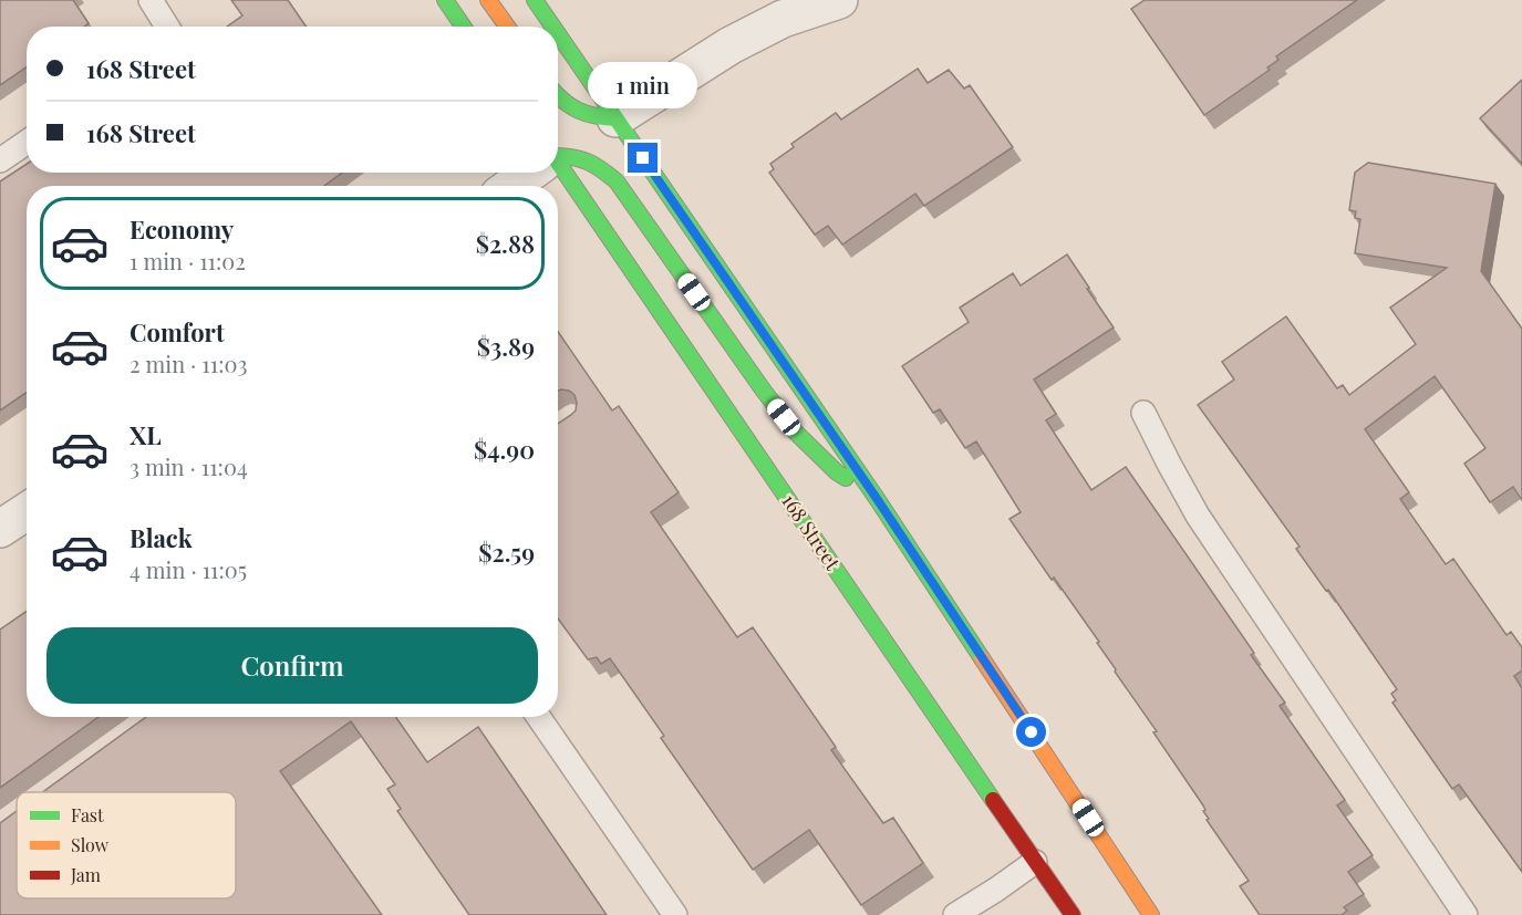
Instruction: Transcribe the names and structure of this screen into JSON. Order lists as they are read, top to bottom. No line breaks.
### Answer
{"streets":{"main road":["168 Street"]},"legend":["Fast","Slow","Jam"],"page":{"banner":["168 Street","168 Street"],"bubble":"1 min","list":[{"name":"Economy","note":"1 min · 11:02","value":"$2.88"},{"name":"Comfort","note":"2 min · 11:03","value":"$3.89"},{"name":"XL","note":"3 min · 11:04","value":"$4.90"},{"name":"Black","note":"4 min · 11:05","value":"$2.59"}],"buttons":"Confirm"}}
